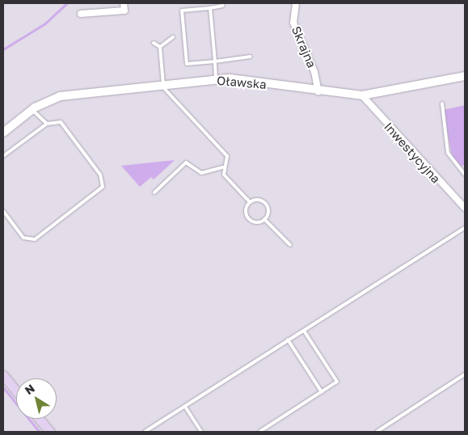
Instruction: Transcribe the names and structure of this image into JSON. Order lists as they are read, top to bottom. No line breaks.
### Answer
{"streets":{"street":["Skrajna","Oławska","Inwestycyjna"]},"crossings":[["Skrajna","Oławska"],["Oławska","Inwestycyjna"]],"north":"top left"}
